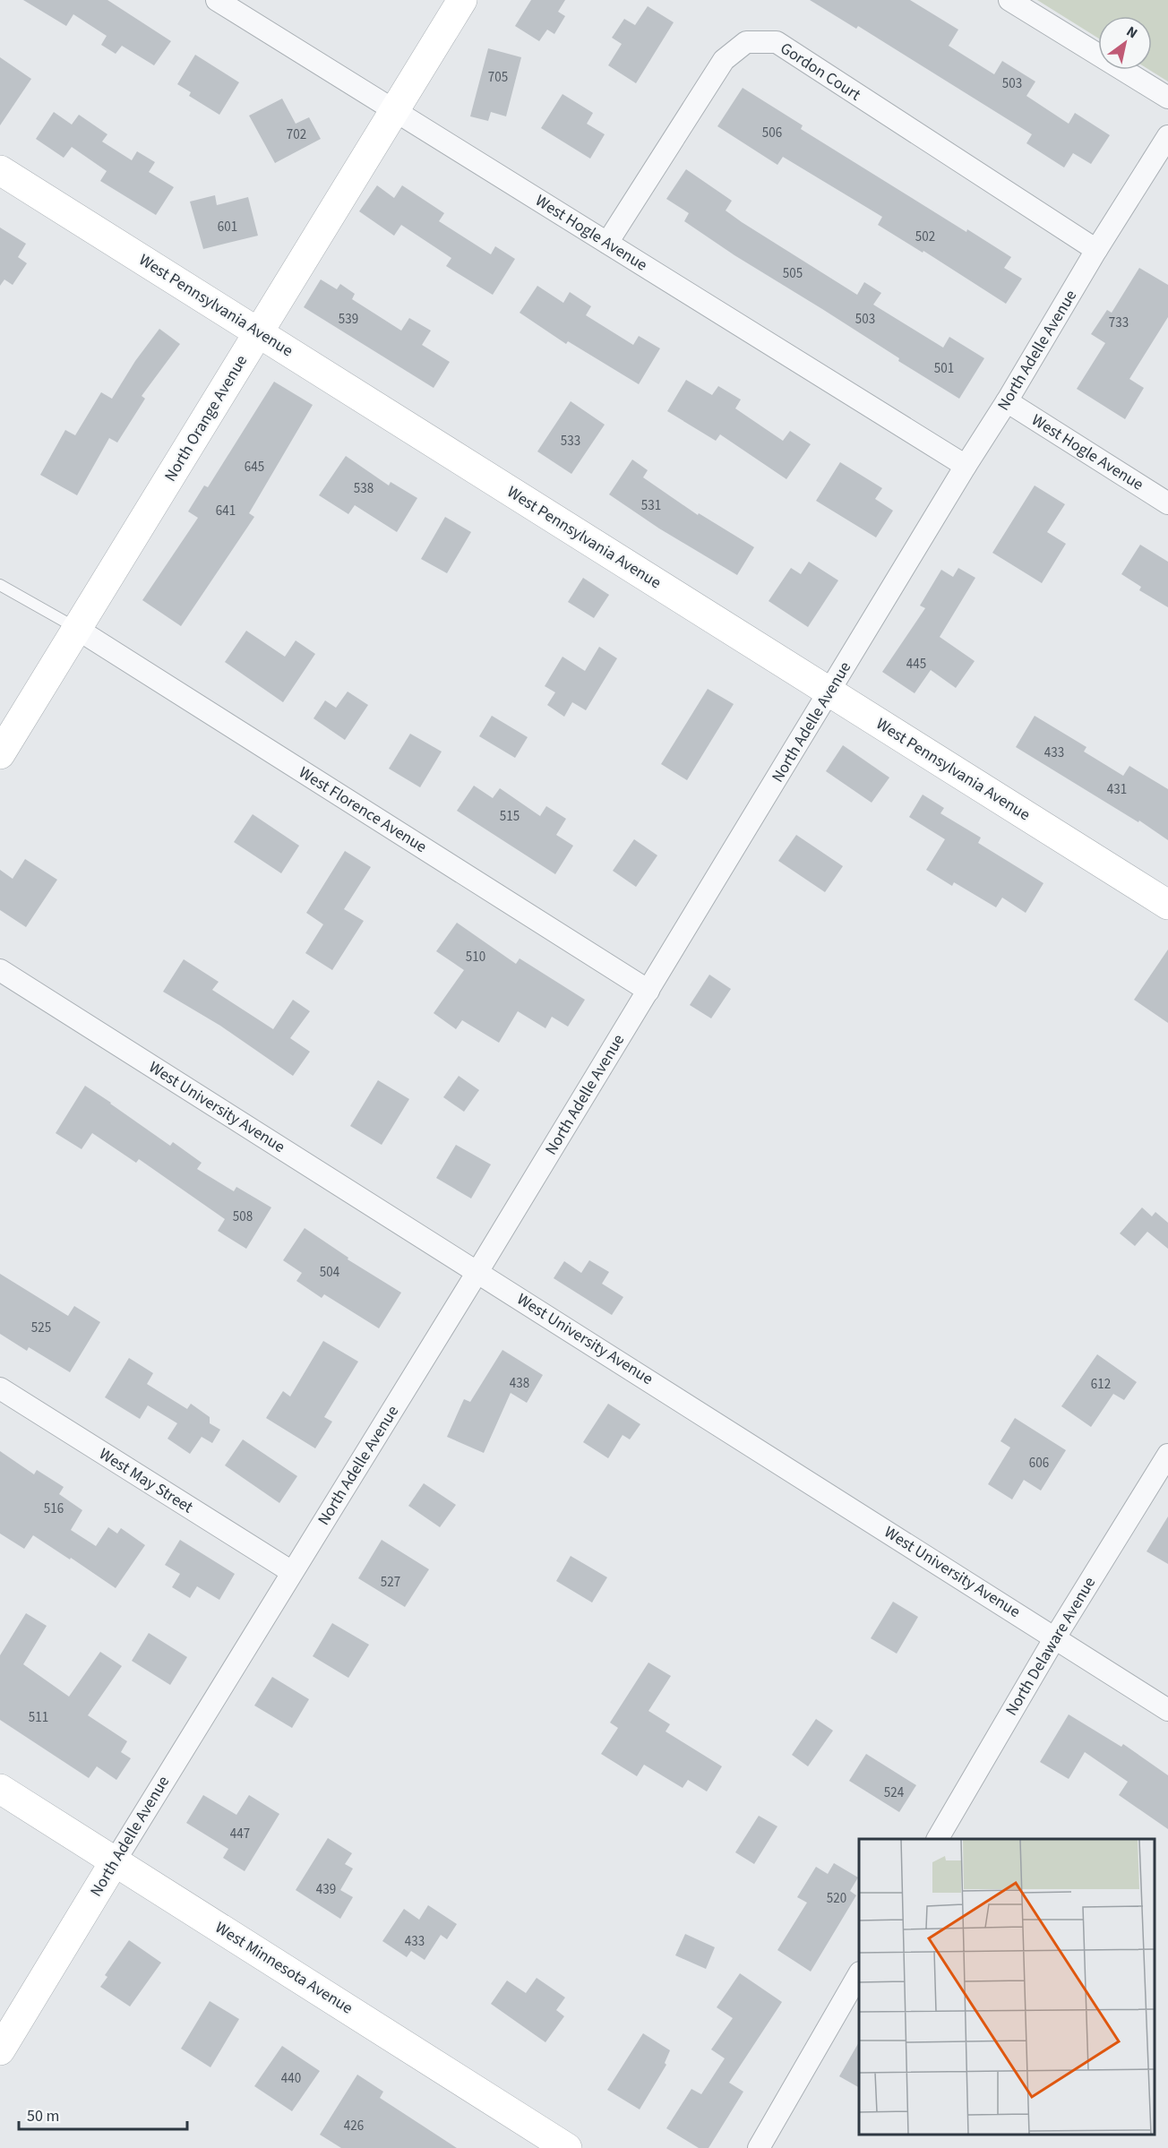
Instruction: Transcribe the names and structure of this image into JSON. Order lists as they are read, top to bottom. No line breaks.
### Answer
{"streets":{"street":["Gordon Court","West Hogle Avenue","West Pennsylvania Avenue","North Adelle Avenue","North Orange Avenue","West Florence Avenue","West University Avenue","West May Street","North Delaware Avenue","West Minnesota Avenue"]},"crossings":[["Gordon Court","West Hogle Avenue"],["Gordon Court","North Adelle Avenue"],["West Hogle Avenue","North Adelle Avenue"],["West Hogle Avenue","North Orange Avenue"],["West Pennsylvania Avenue","North Adelle Avenue"],["West Pennsylvania Avenue","North Orange Avenue"],["North Adelle Avenue","West Florence Avenue"],["North Adelle Avenue","West University Avenue"],["North Adelle Avenue","West May Street"],["North Adelle Avenue","West Minnesota Avenue"],["North Orange Avenue","West Florence Avenue"],["West University Avenue","North Delaware Avenue"]],"house_numbers":["705","503","506","702","601","502","505","539","503","733","501","533","645","538","531","641","445","433","431","515","510","508","504","525","438","612","606","516","527","511","524","447","439","520","433","440","426"],"scale_bar":"50 m","north":"top right"}
